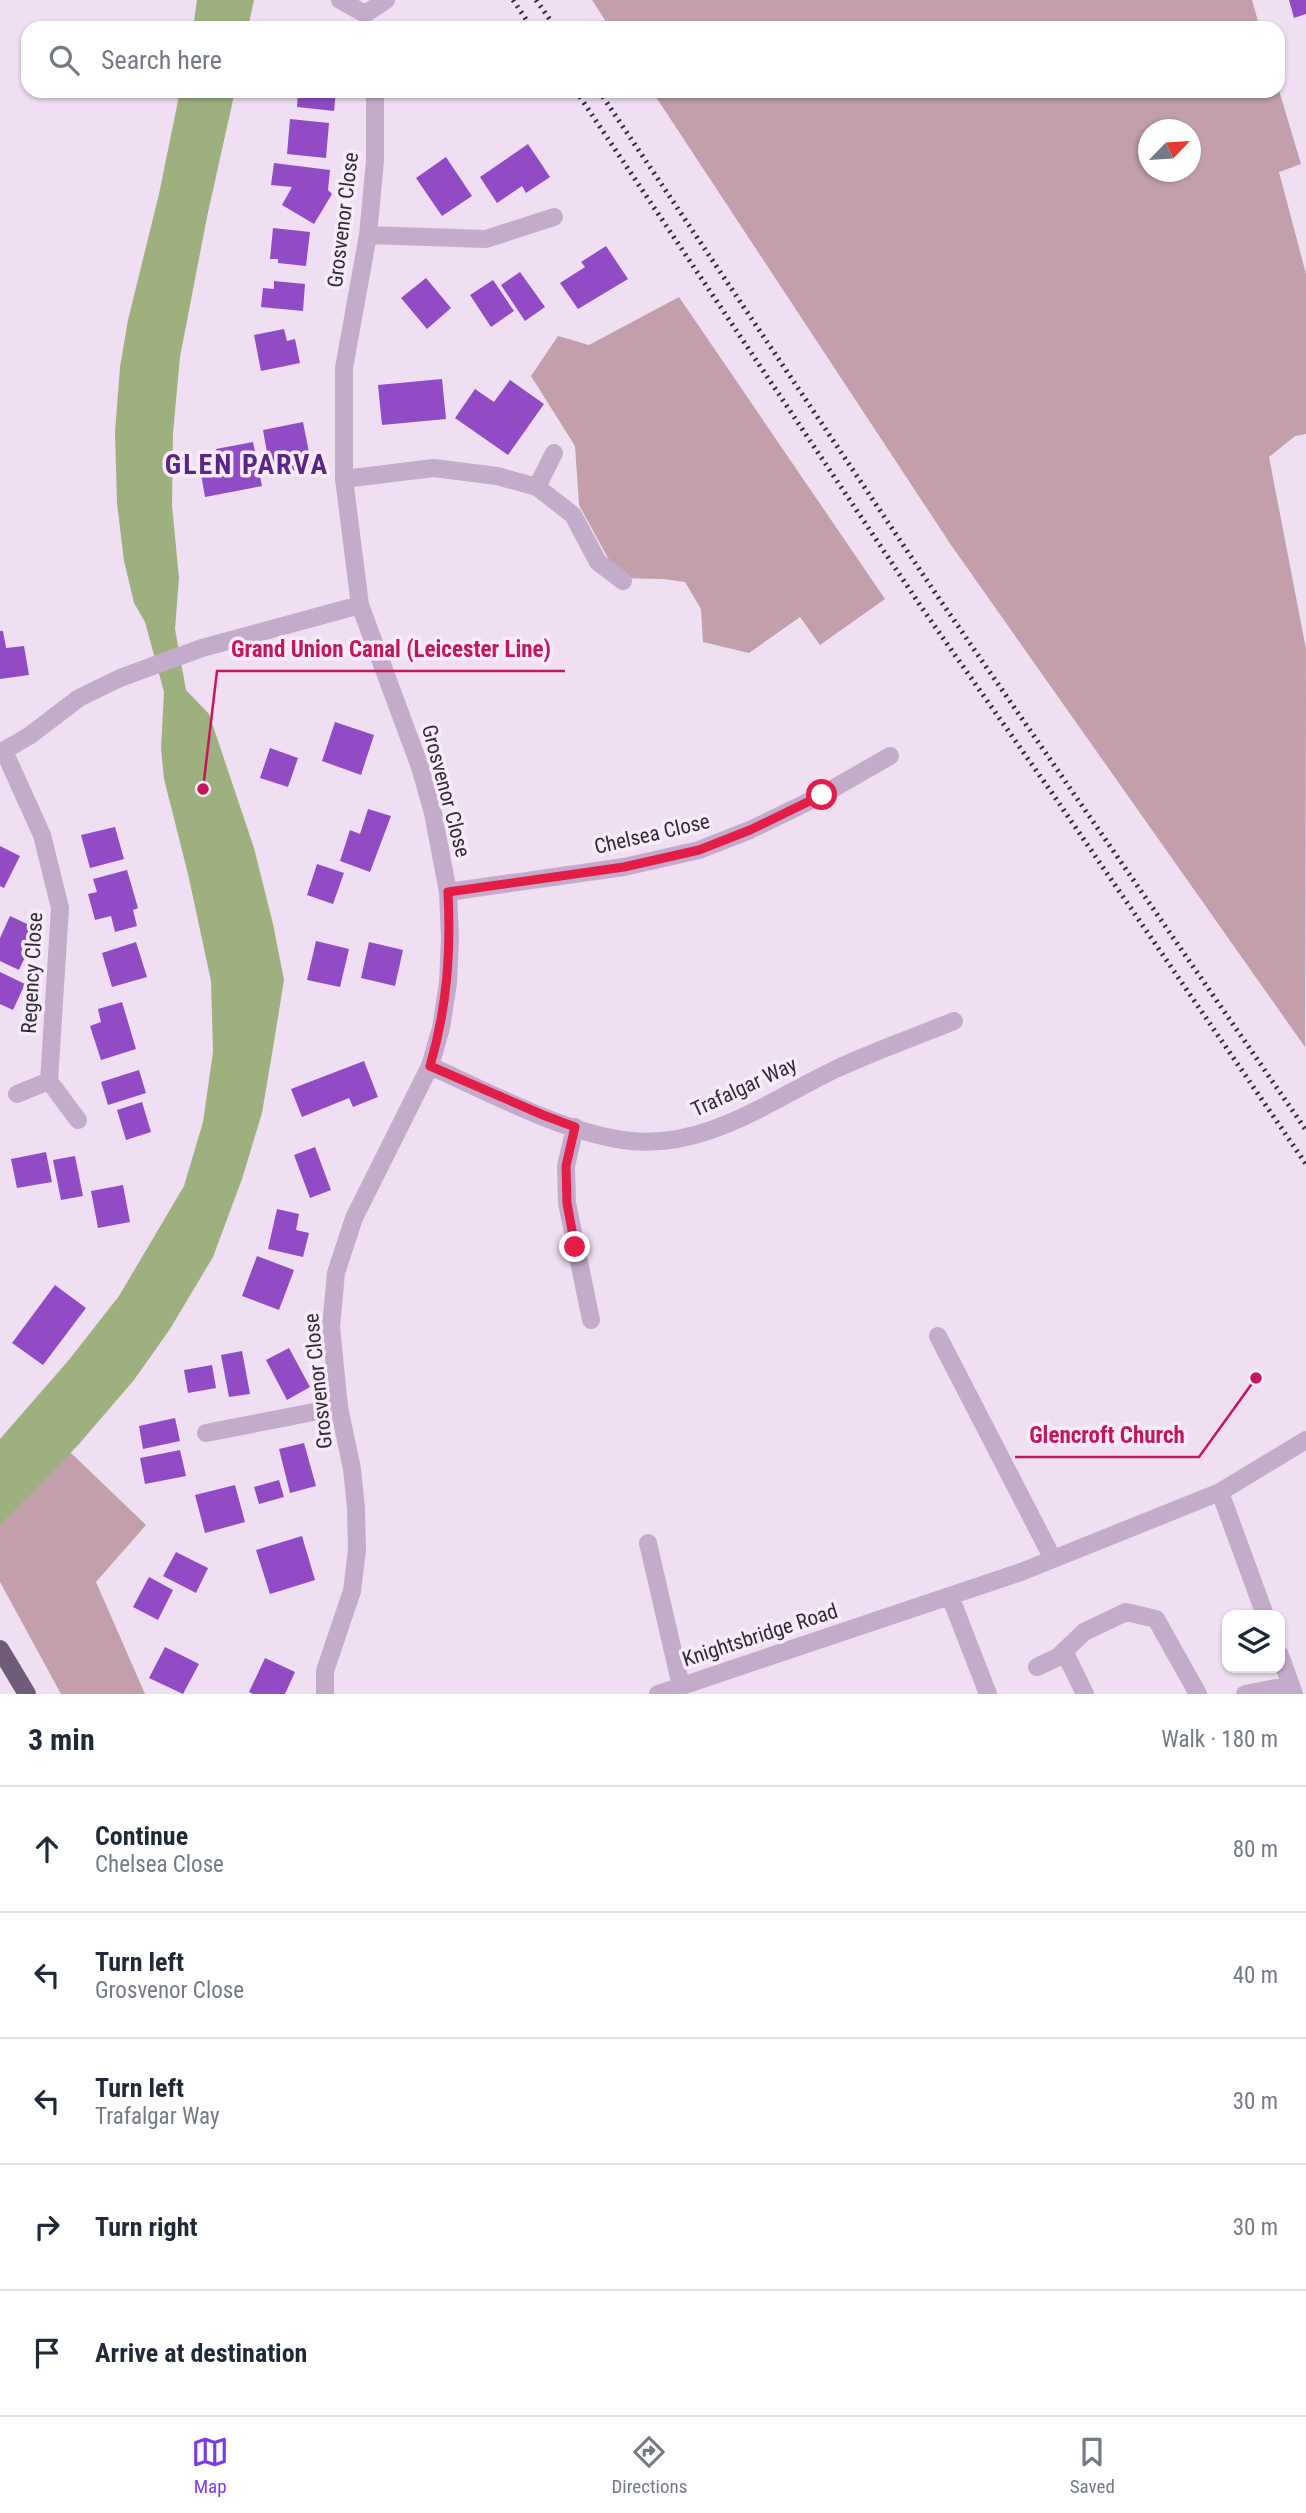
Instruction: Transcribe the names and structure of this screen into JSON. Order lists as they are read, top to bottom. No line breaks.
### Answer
{"streets":{"street":["Grosvenor Close","Chelsea Close","Regency Close","Trafalgar Way","Knightsbridge Road"]},"crossings":[["Grosvenor Close","Chelsea Close"],["Grosvenor Close","Trafalgar Way"]],"districts":["GLEN PARVA"],"places":["Grand Union Canal (Leicester Line)","Glencroft Church"],"north":"top right","page":{"search":"Search here","heading":["3 min","Walk · 180 m"],"list":[["Continue","Chelsea Close","80 m"],["Turn left","Grosvenor Close","40 m"],["Turn left","Trafalgar Way","30 m"],["Turn right","30 m"],"Arrive at destination"],"nav":["Map","Directions","Saved"]}}
